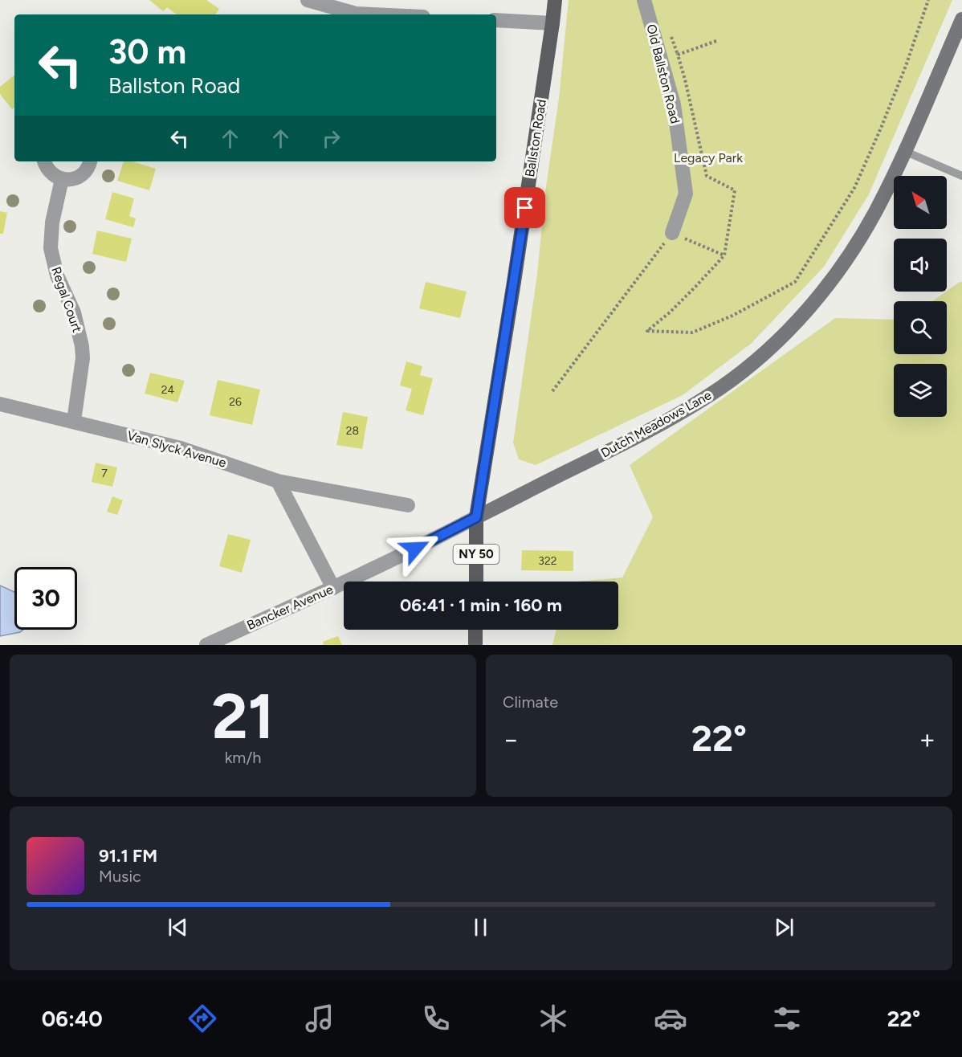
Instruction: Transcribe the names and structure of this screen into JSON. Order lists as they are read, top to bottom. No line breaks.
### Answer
{"streets":{"main road":["Ballston Road","NY 50"],"street":["Old Ballston Road","Regal Court","Dutch Meadows Lane","Van Slyck Avenue","Bancker Avenue"]},"crossings":[["Ballston Road","Dutch Meadows Lane"],["Ballston Road","Bancker Avenue"],["Regal Court","Van Slyck Avenue"],["Dutch Meadows Lane","Bancker Avenue"]],"parks":["Legacy Park"],"house_numbers":["24","26","28","7","322"],"north":"top left","page":{"turn":["30 m","Ballston Road"],"limit":"30","trip":"06:41 · 1 min · 160 m","tile":[["21","km/h"],"Climate"],"heat":["−","22°","+"],"song":["91.1 FM","Music"],"tabs":["06:40","22°"]}}
